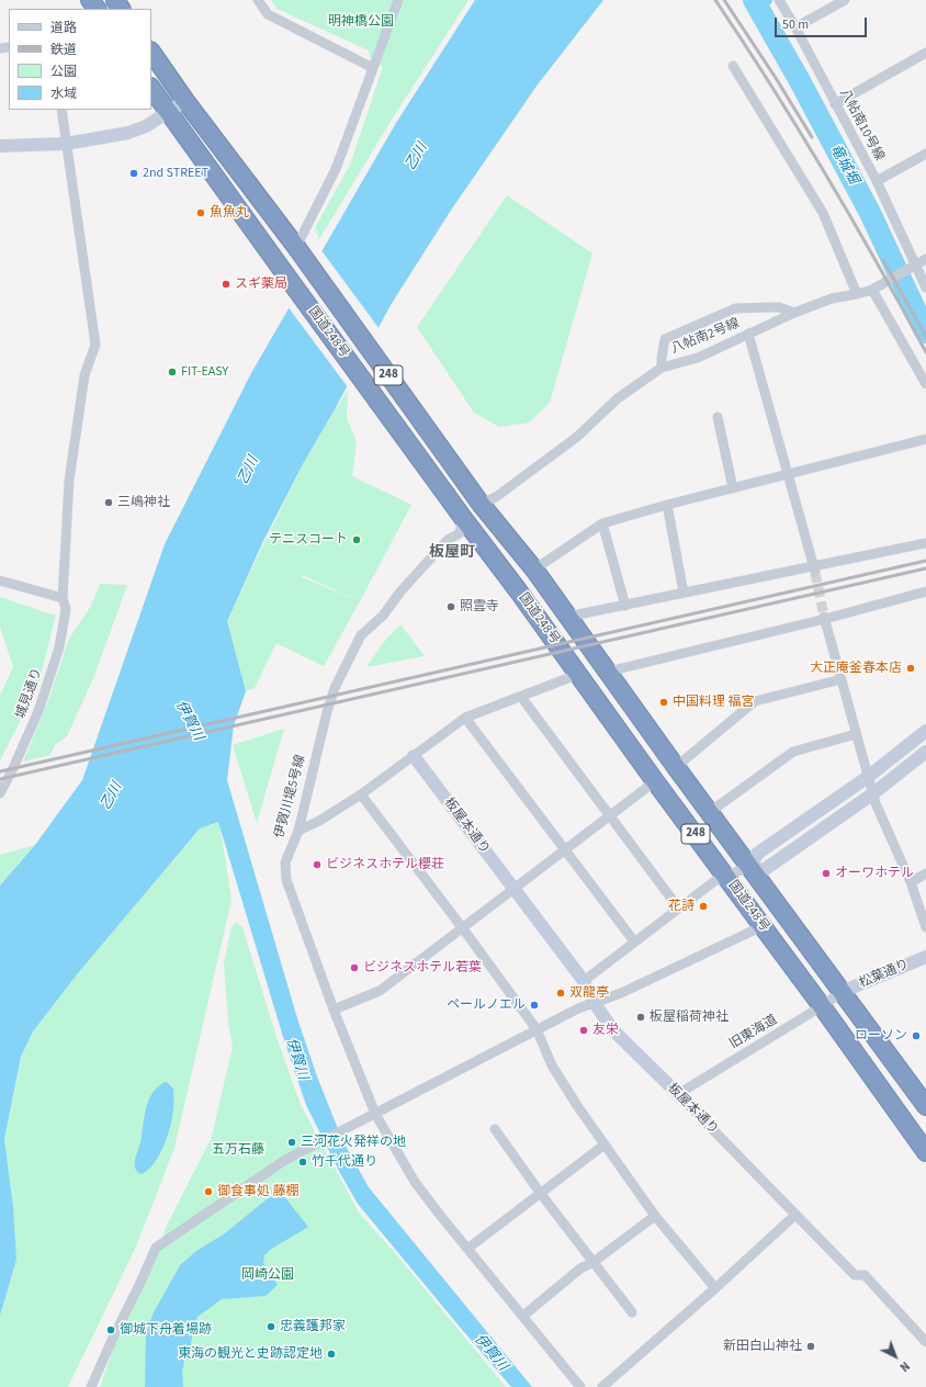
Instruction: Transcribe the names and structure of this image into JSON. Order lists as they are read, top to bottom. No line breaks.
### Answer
{"streets":{"highway":["国道248号","248"],"street":["八帖南10号線","八帖南2号線","城見通り","伊賀川堤5号線","板屋本通り","松葉通り","旧東海道"]},"crossings":[["八帖南10号線","八帖南2号線"],["国道248号","八帖南2号線"],["国道248号","伊賀川堤5号線"],["国道248号","松葉通り"],["国道248号","旧東海道"],["板屋本通り","旧東海道"],["松葉通り","旧東海道"]],"districts":["板屋町"],"water":["乙川","竜城堀","伊賀川"],"parks":["明神橋公園","五万石藤","岡崎公園"],"places":["2nd STREET","魚魚丸","スギ薬局","FIT-EASY","三嶋神社","テニスコート","照雲寺","大正庵釜春本店","中国料理 福宮","ビジネスホテル櫻荘","オーワホテル","花詩","ビジネスホテル若葉","双龍亭","ペールノエル","板屋稲荷神社","友栄","ローソン","三河花火発祥の地","竹千代通り","御食事処 藤棚","忠義護邦家","御城下舟着場跡","新田白山神社","東海の観光と史跡認定地"],"legend":["道路","鉄道","公園","水域"],"scale_bar":"50 m","north":"bottom right"}
